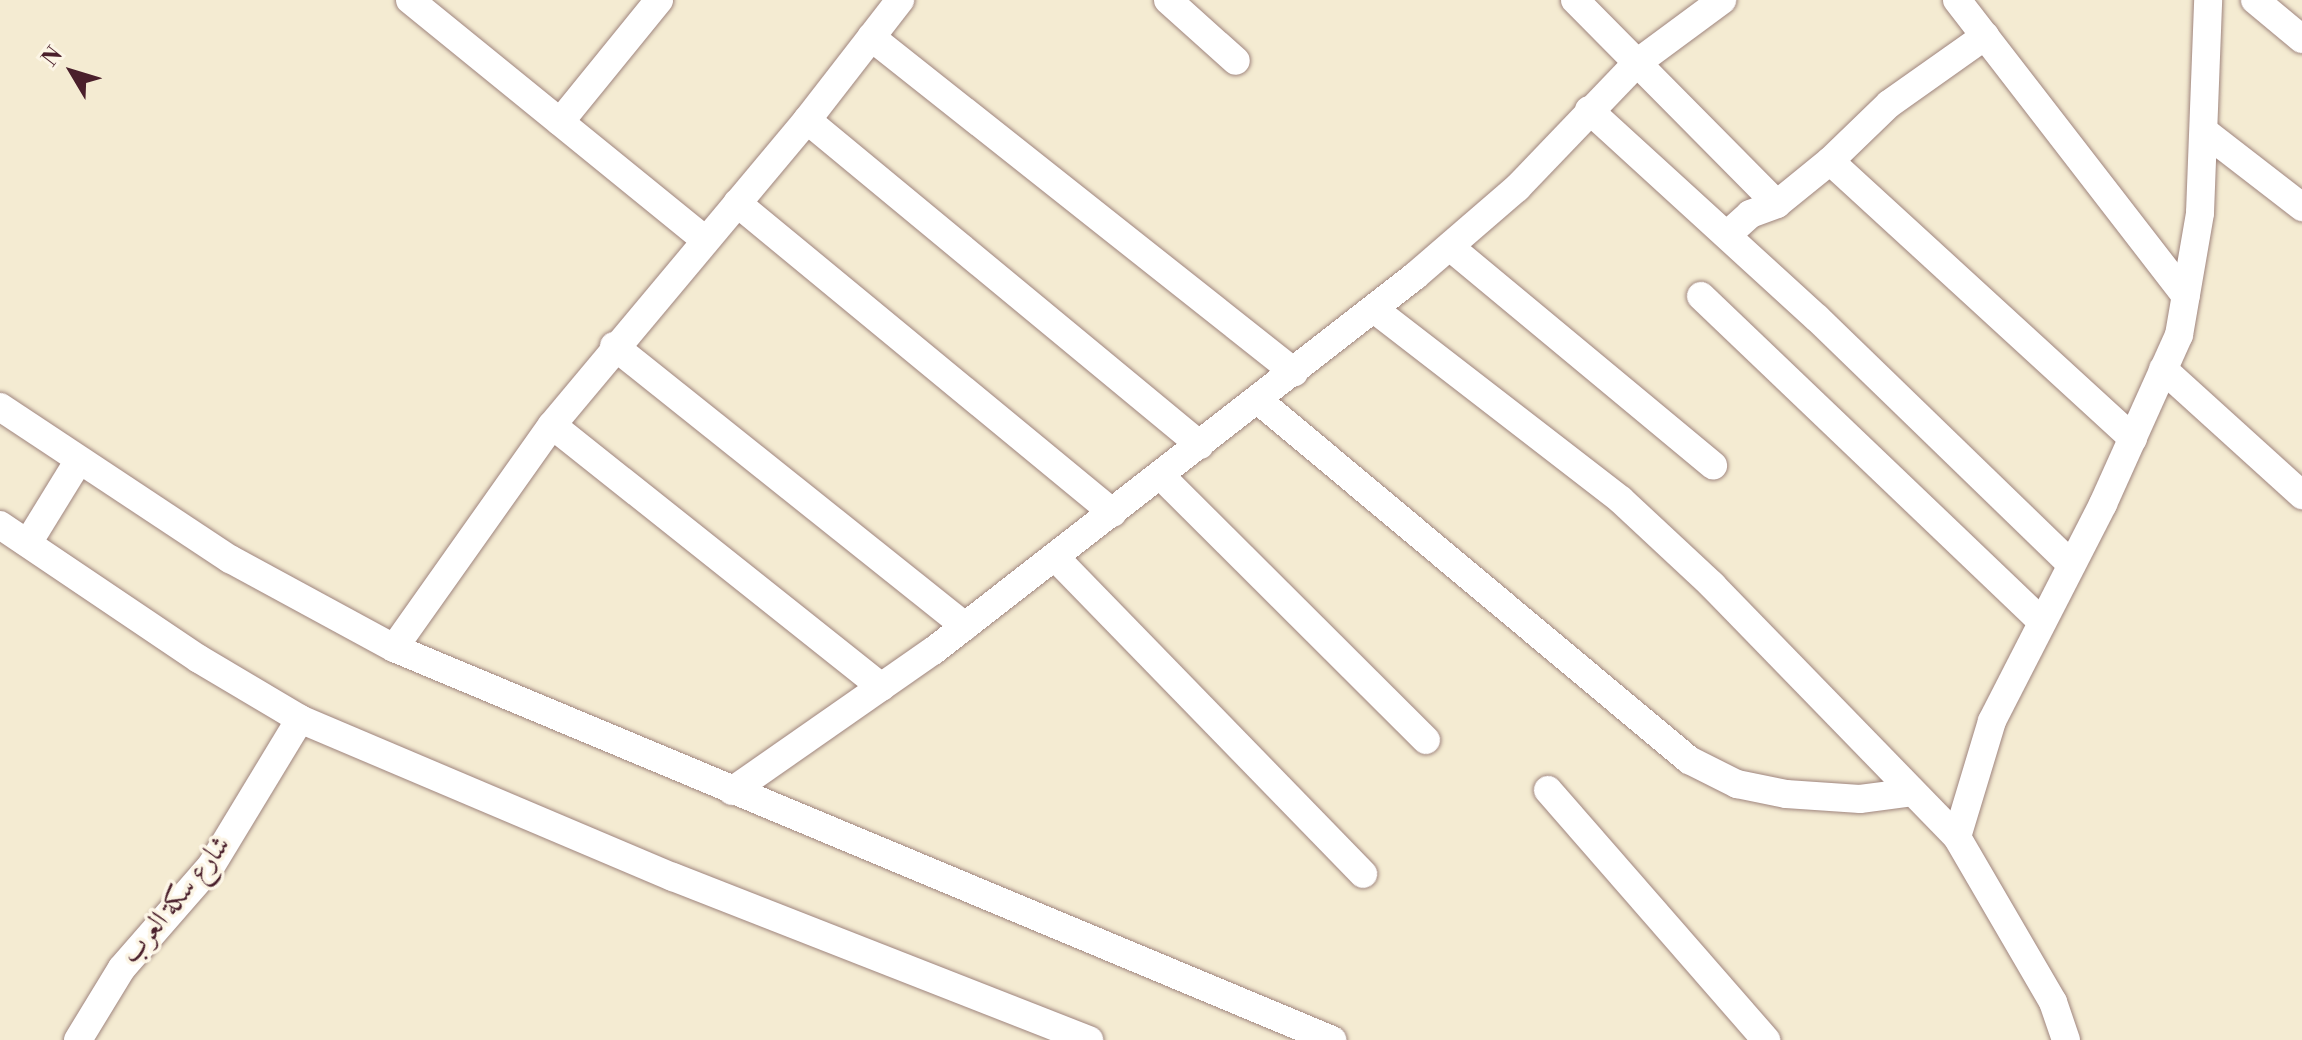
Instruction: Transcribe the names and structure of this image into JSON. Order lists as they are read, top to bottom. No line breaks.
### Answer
{"streets":{"street":["شارع سكة العرب"]},"north":"top left"}
